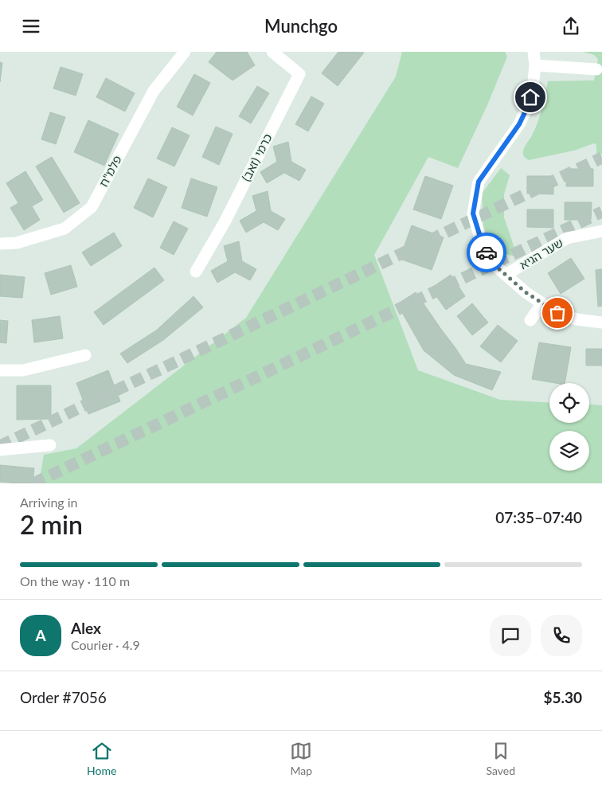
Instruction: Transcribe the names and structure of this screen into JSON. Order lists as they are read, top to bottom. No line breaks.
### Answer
{"streets":{"street":["כרמי (זאב)","פלמ\"ח","שער הגיא"]},"page":{"header":"Munchgo","heading":["2 min","Arriving in","07:35–07:40"],"panel":["Alex","Courier · 4.9","Order #7056","$5.30"],"bar":"On the way · 110 m","round":"A","tabs":["Home","Map","Saved"]}}
